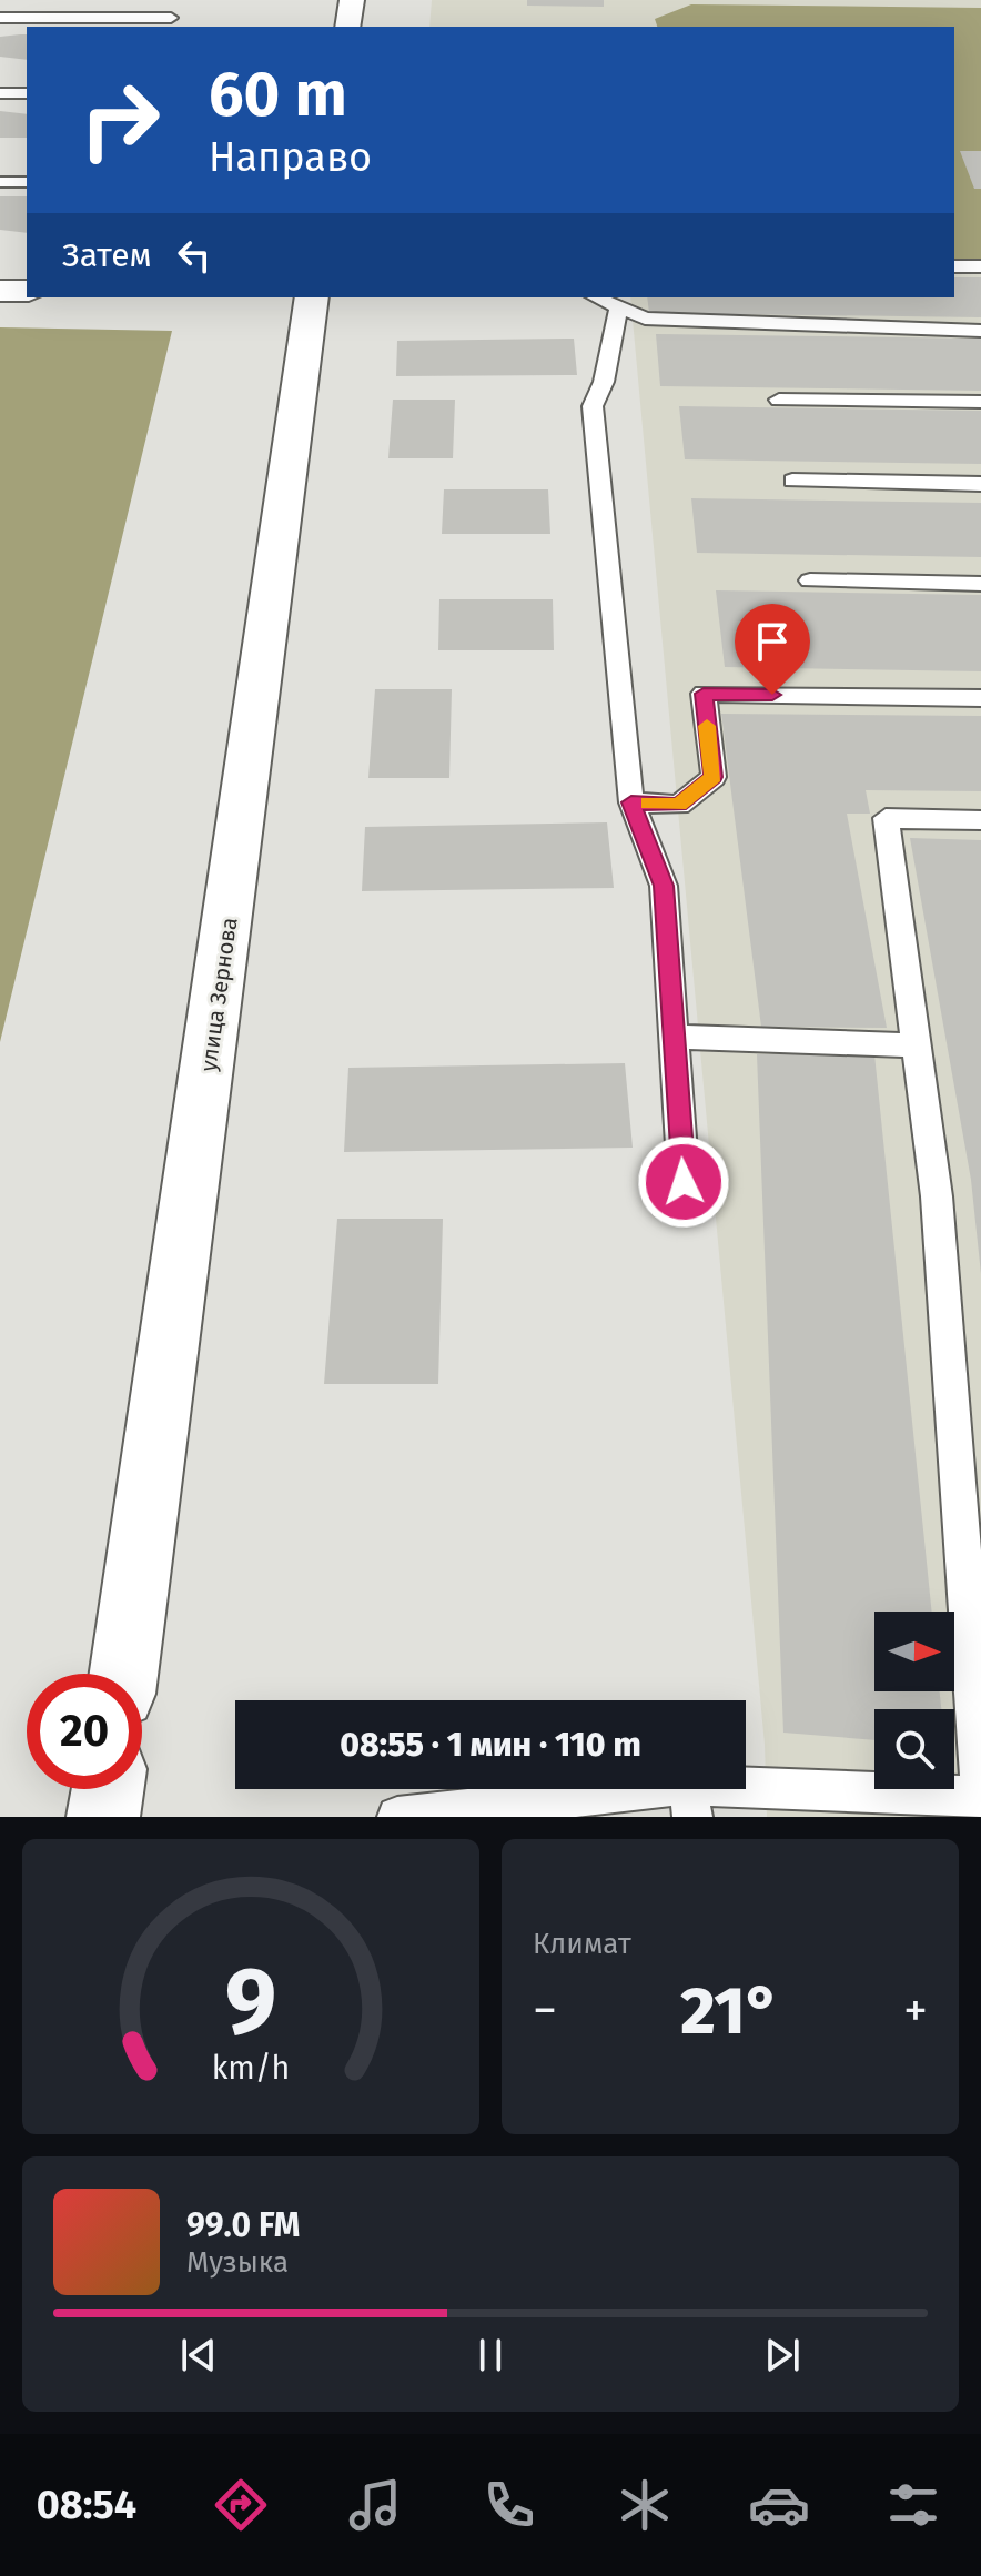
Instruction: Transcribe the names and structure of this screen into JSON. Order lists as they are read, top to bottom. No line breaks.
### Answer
{"streets":{"main road":["улица Зернова"]},"north":"right","page":{"turn":["60 m","Направо"],"then":"Затем","limit":"20","trip":"08:55 · 1 мин · 110 m","tile":"Климат","heat":["−","21°","+"],"song":["99.0 FM","Музыка"],"tabs":"08:54","gauge":["9","km/h"]}}
